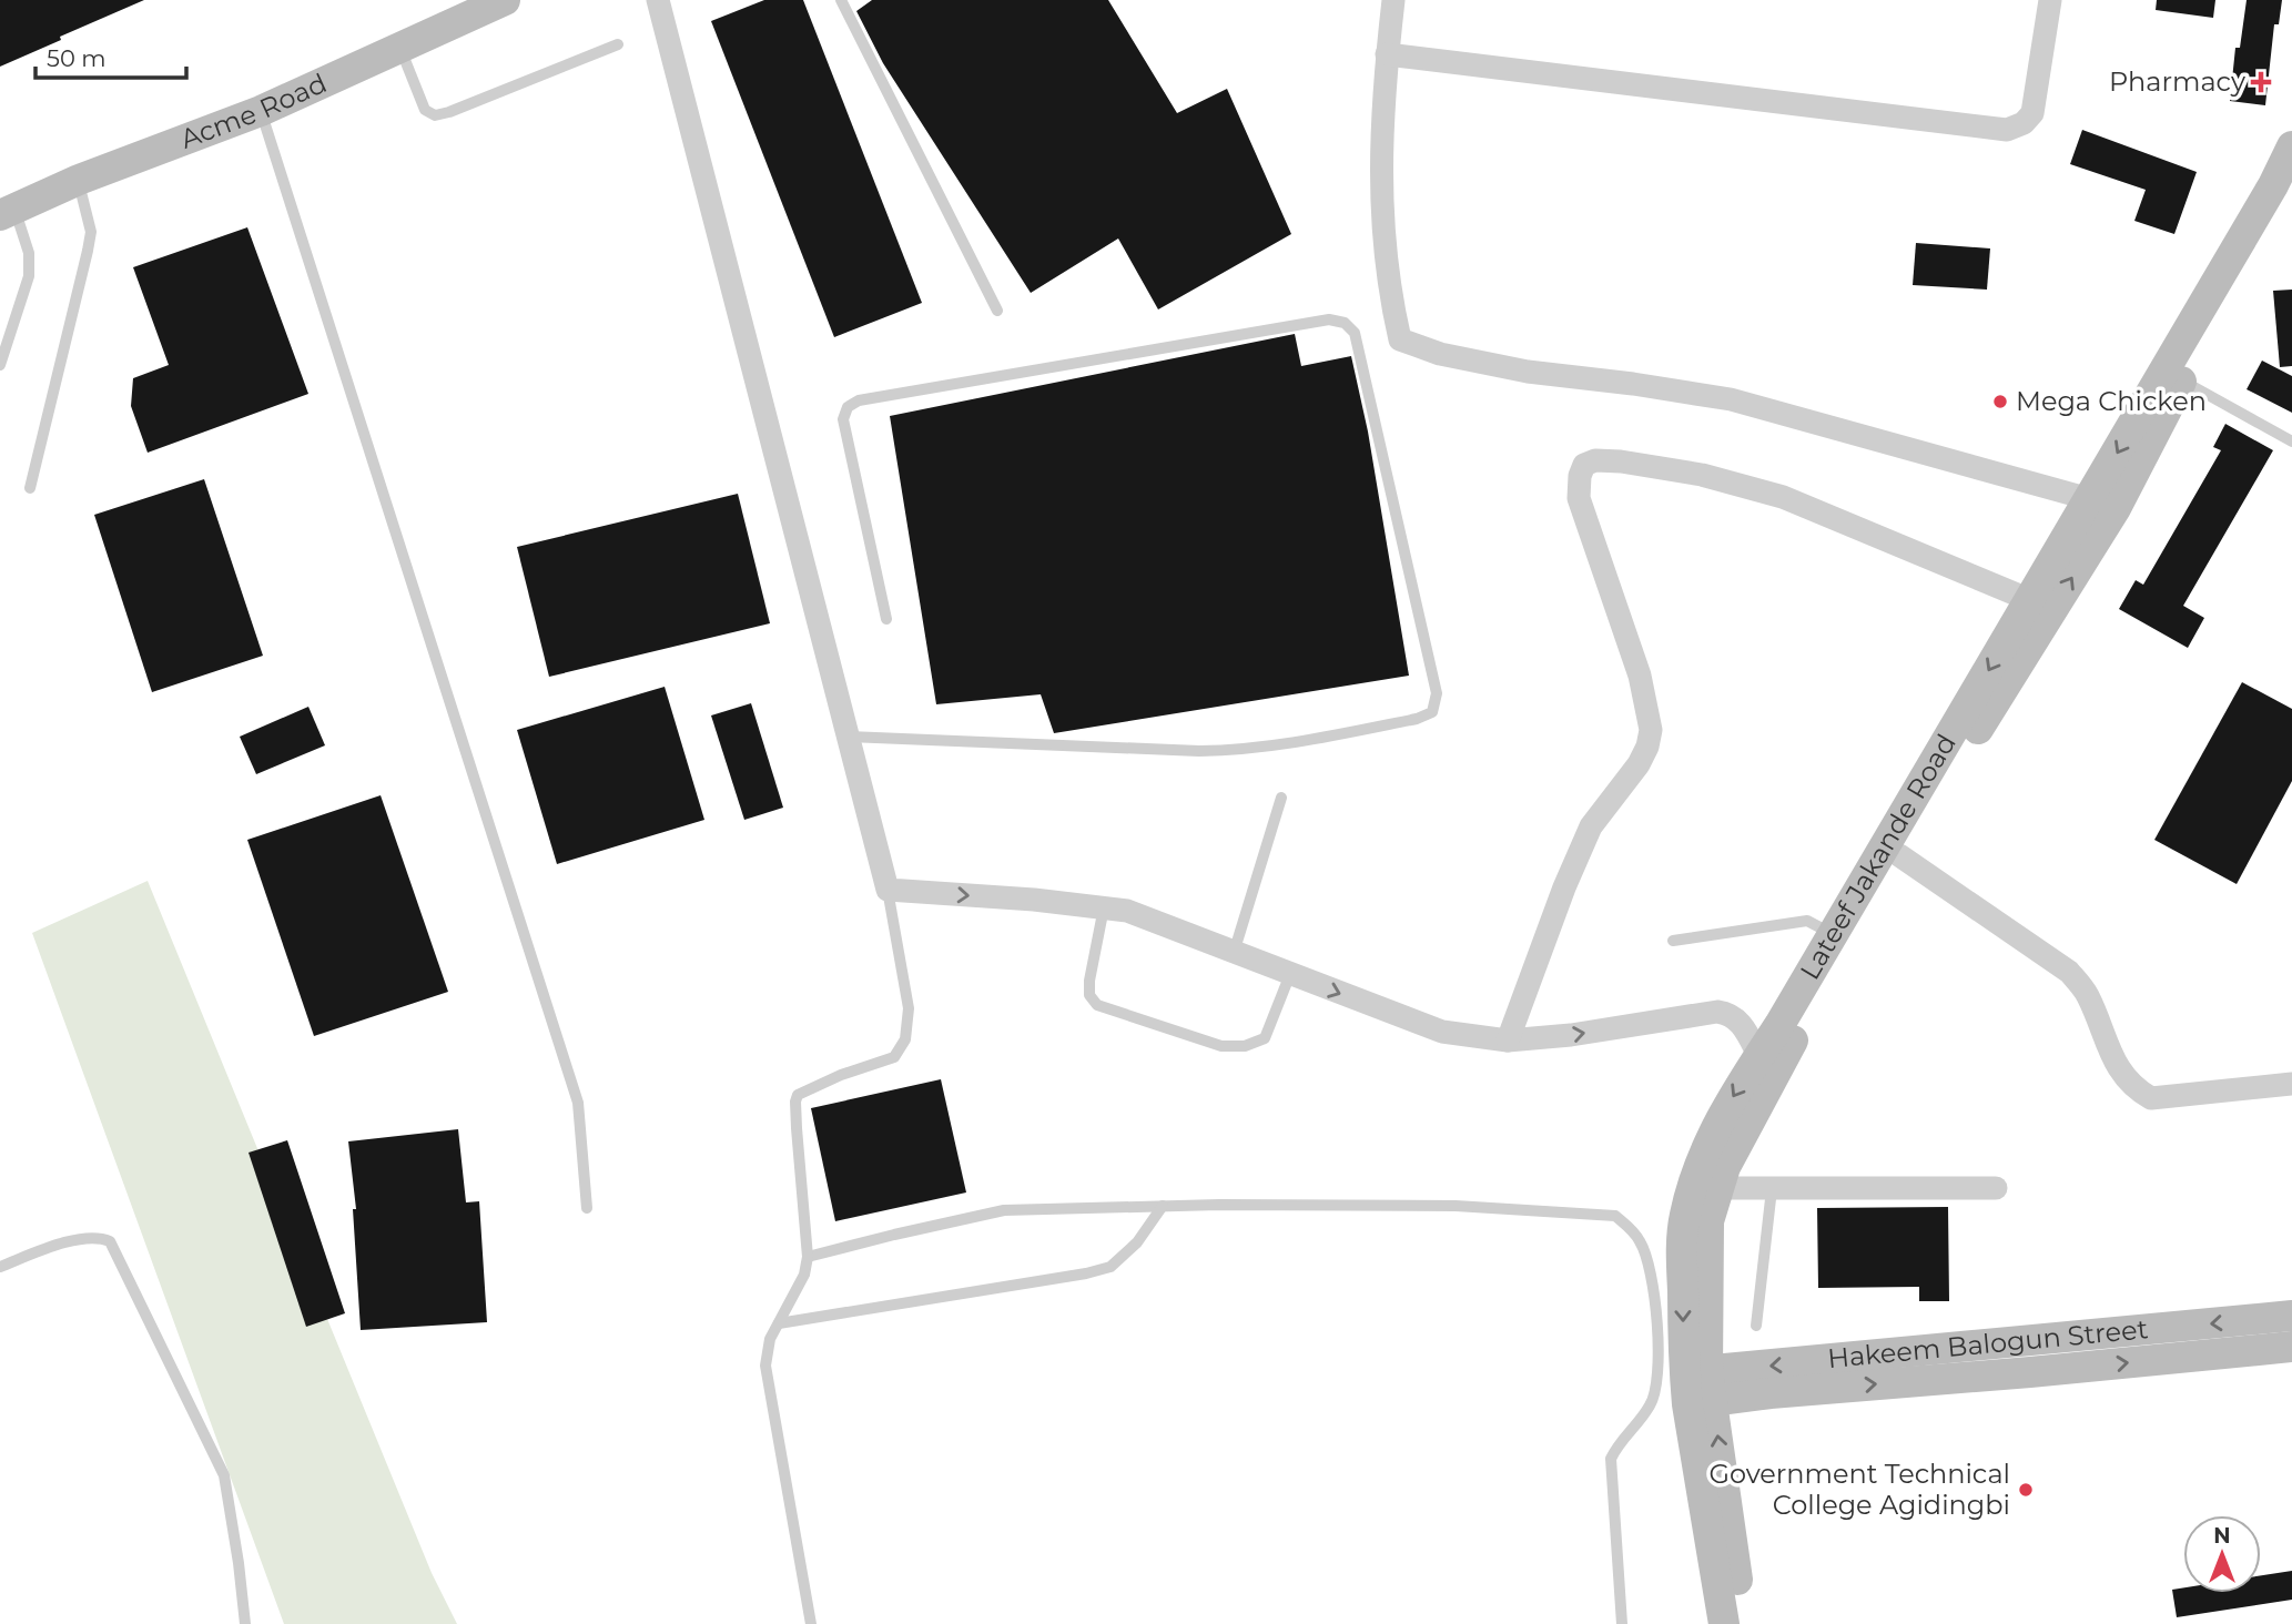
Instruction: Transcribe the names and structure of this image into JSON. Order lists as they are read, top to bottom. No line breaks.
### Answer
{"streets":{"main road":["Acme Road","Lateef Jakande Road","Hakeem Balogun Street"]},"crossings":[["Lateef Jakande Road","Hakeem Balogun Street"]],"places":{"health":["Pharmacy"],"other":["Mega Chicken","Government Technical College Agidingbi"]},"scale_bar":"50 m","north":"top"}
